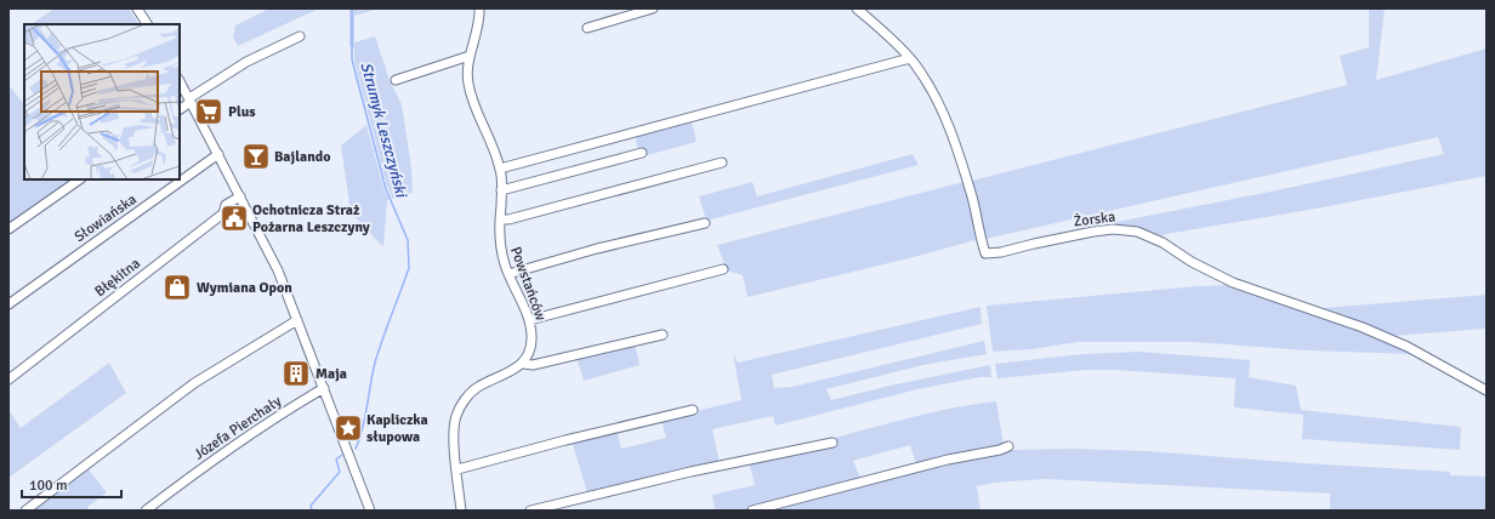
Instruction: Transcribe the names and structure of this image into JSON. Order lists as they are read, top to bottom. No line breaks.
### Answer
{"streets":{"street":["Słowiańska","Żorska","Błękitna","Powstańców","Józefa Pierchały"]},"water":["Strumyk Leszczyński"],"places":{"supermarket":["Plus"],"bar":["Bajlando"],"public building":["Ochotnicza Straż Pożarna Leszczyny"],"shop":["Wymiana Opon"],"building":["Maja"],"place":["Kapliczka słupowa"]},"scale_bar":"100 m"}
